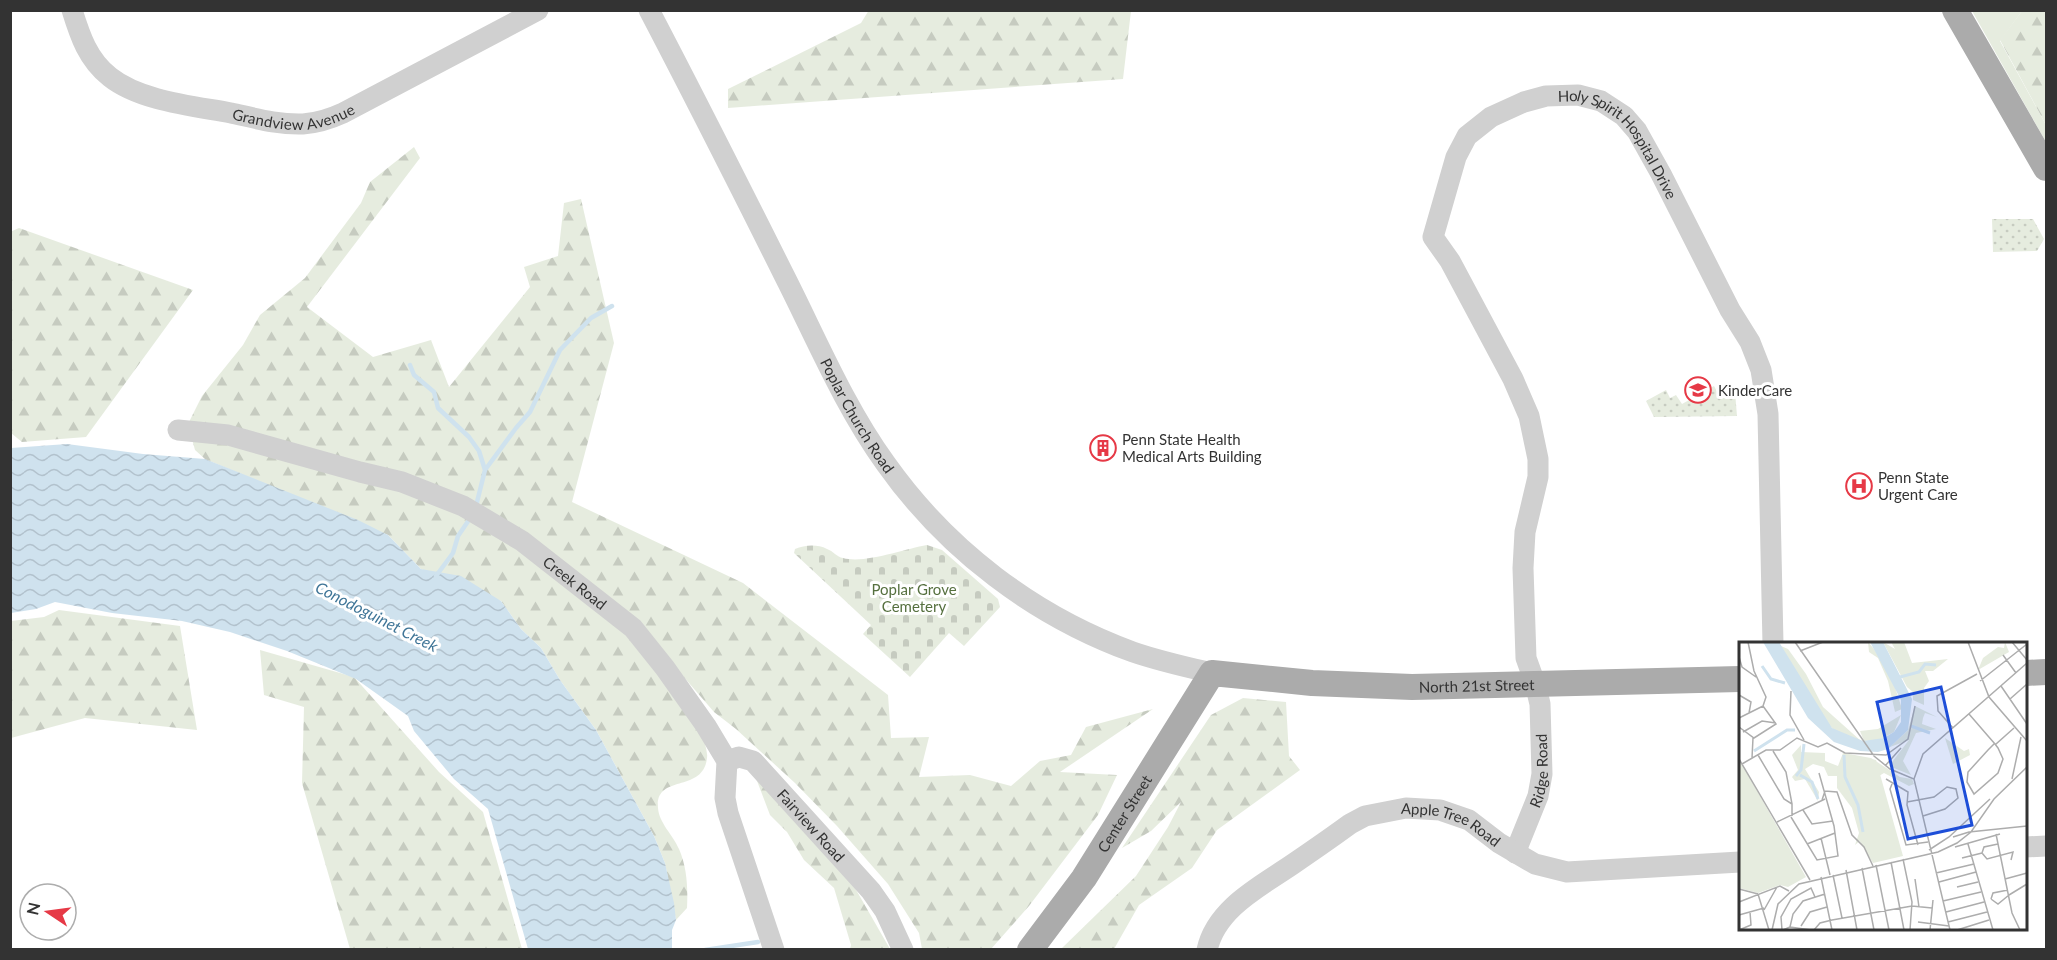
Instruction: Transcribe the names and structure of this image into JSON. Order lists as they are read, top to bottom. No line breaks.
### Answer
{"streets":{"main road":["North 21st Street","Center Street"],"street":["Grandview Avenue","Holy Spirit Hospital Drive","Poplar Church Road","Creek Road","Ridge Road","Fairview Road","Apple Tree Road"]},"crossings":[["Holy Spirit Hospital Drive","North 21st Street"],["Holy Spirit Hospital Drive","Ridge Road"],["Poplar Church Road","North 21st Street"],["Poplar Church Road","Center Street"],["Creek Road","Fairview Road"],["North 21st Street","Ridge Road"],["North 21st Street","Center Street"],["Ridge Road","Apple Tree Road"]],"water":["Conodoguinet Creek"],"parks":["Poplar Grove Cemetery"],"places":{"school or university":["KinderCare"],"building":["Penn State Health Medical Arts Building"],"hospital":["Penn State Urgent Care"]},"north":"left"}
